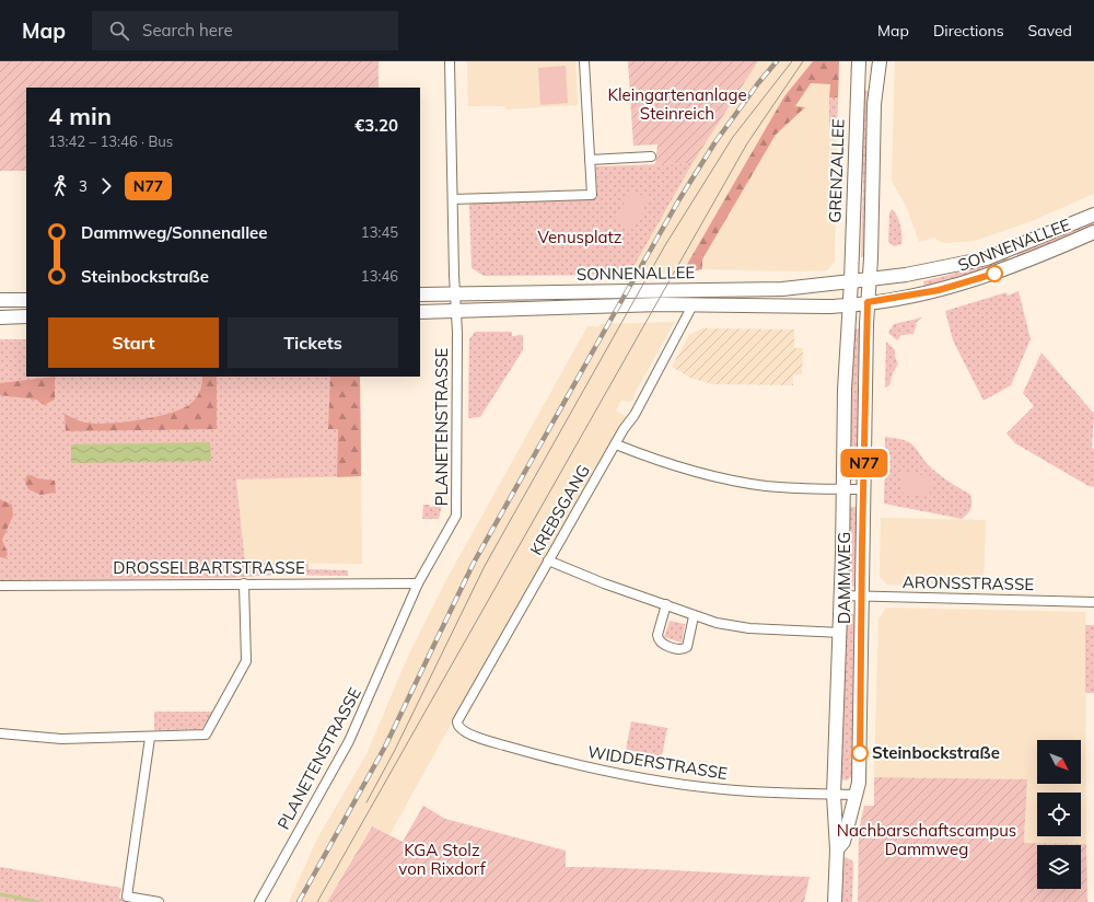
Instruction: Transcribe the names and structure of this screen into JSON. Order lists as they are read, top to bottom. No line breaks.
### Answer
{"streets":{"main road":["GRENZALLEE","SONNENALLEE","DAMMWEG"],"street":["PLANETENSTRASSE","KREBSGANG","DROSSELBARTSTRASSE","ARONSSTRASSE","WIDDERSTRASSE"]},"crossings":[["GRENZALLEE","SONNENALLEE"],["GRENZALLEE","DAMMWEG"],["SONNENALLEE","PLANETENSTRASSE"],["SONNENALLEE","KREBSGANG"],["SONNENALLEE","DAMMWEG"],["PLANETENSTRASSE","DROSSELBARTSTRASSE"],["KREBSGANG","WIDDERSTRASSE"],["DAMMWEG","ARONSSTRASSE"],["DAMMWEG","WIDDERSTRASSE"]],"parks":["Kleingartenanlage Steinreich","Venusplatz","Nachbarschaftscampus Dammweg","KGA Stolz von Rixdorf"],"places":["Steinbockstraße"],"lines":["bus line N77"],"north":"bottom right","page":{"header":"Map","search":"Search here","nav":["Map","Directions","Saved"],"on_map":"N77","heading":["4 min","13:42 – 13:46 · Bus","€3.20"],"legs":["3","N77"],"list":[{"name":"Dammweg/Sonnenallee","value":"13:45"},{"name":"Steinbockstraße","value":"13:46"}],"buttons":["Start","Tickets"]}}
